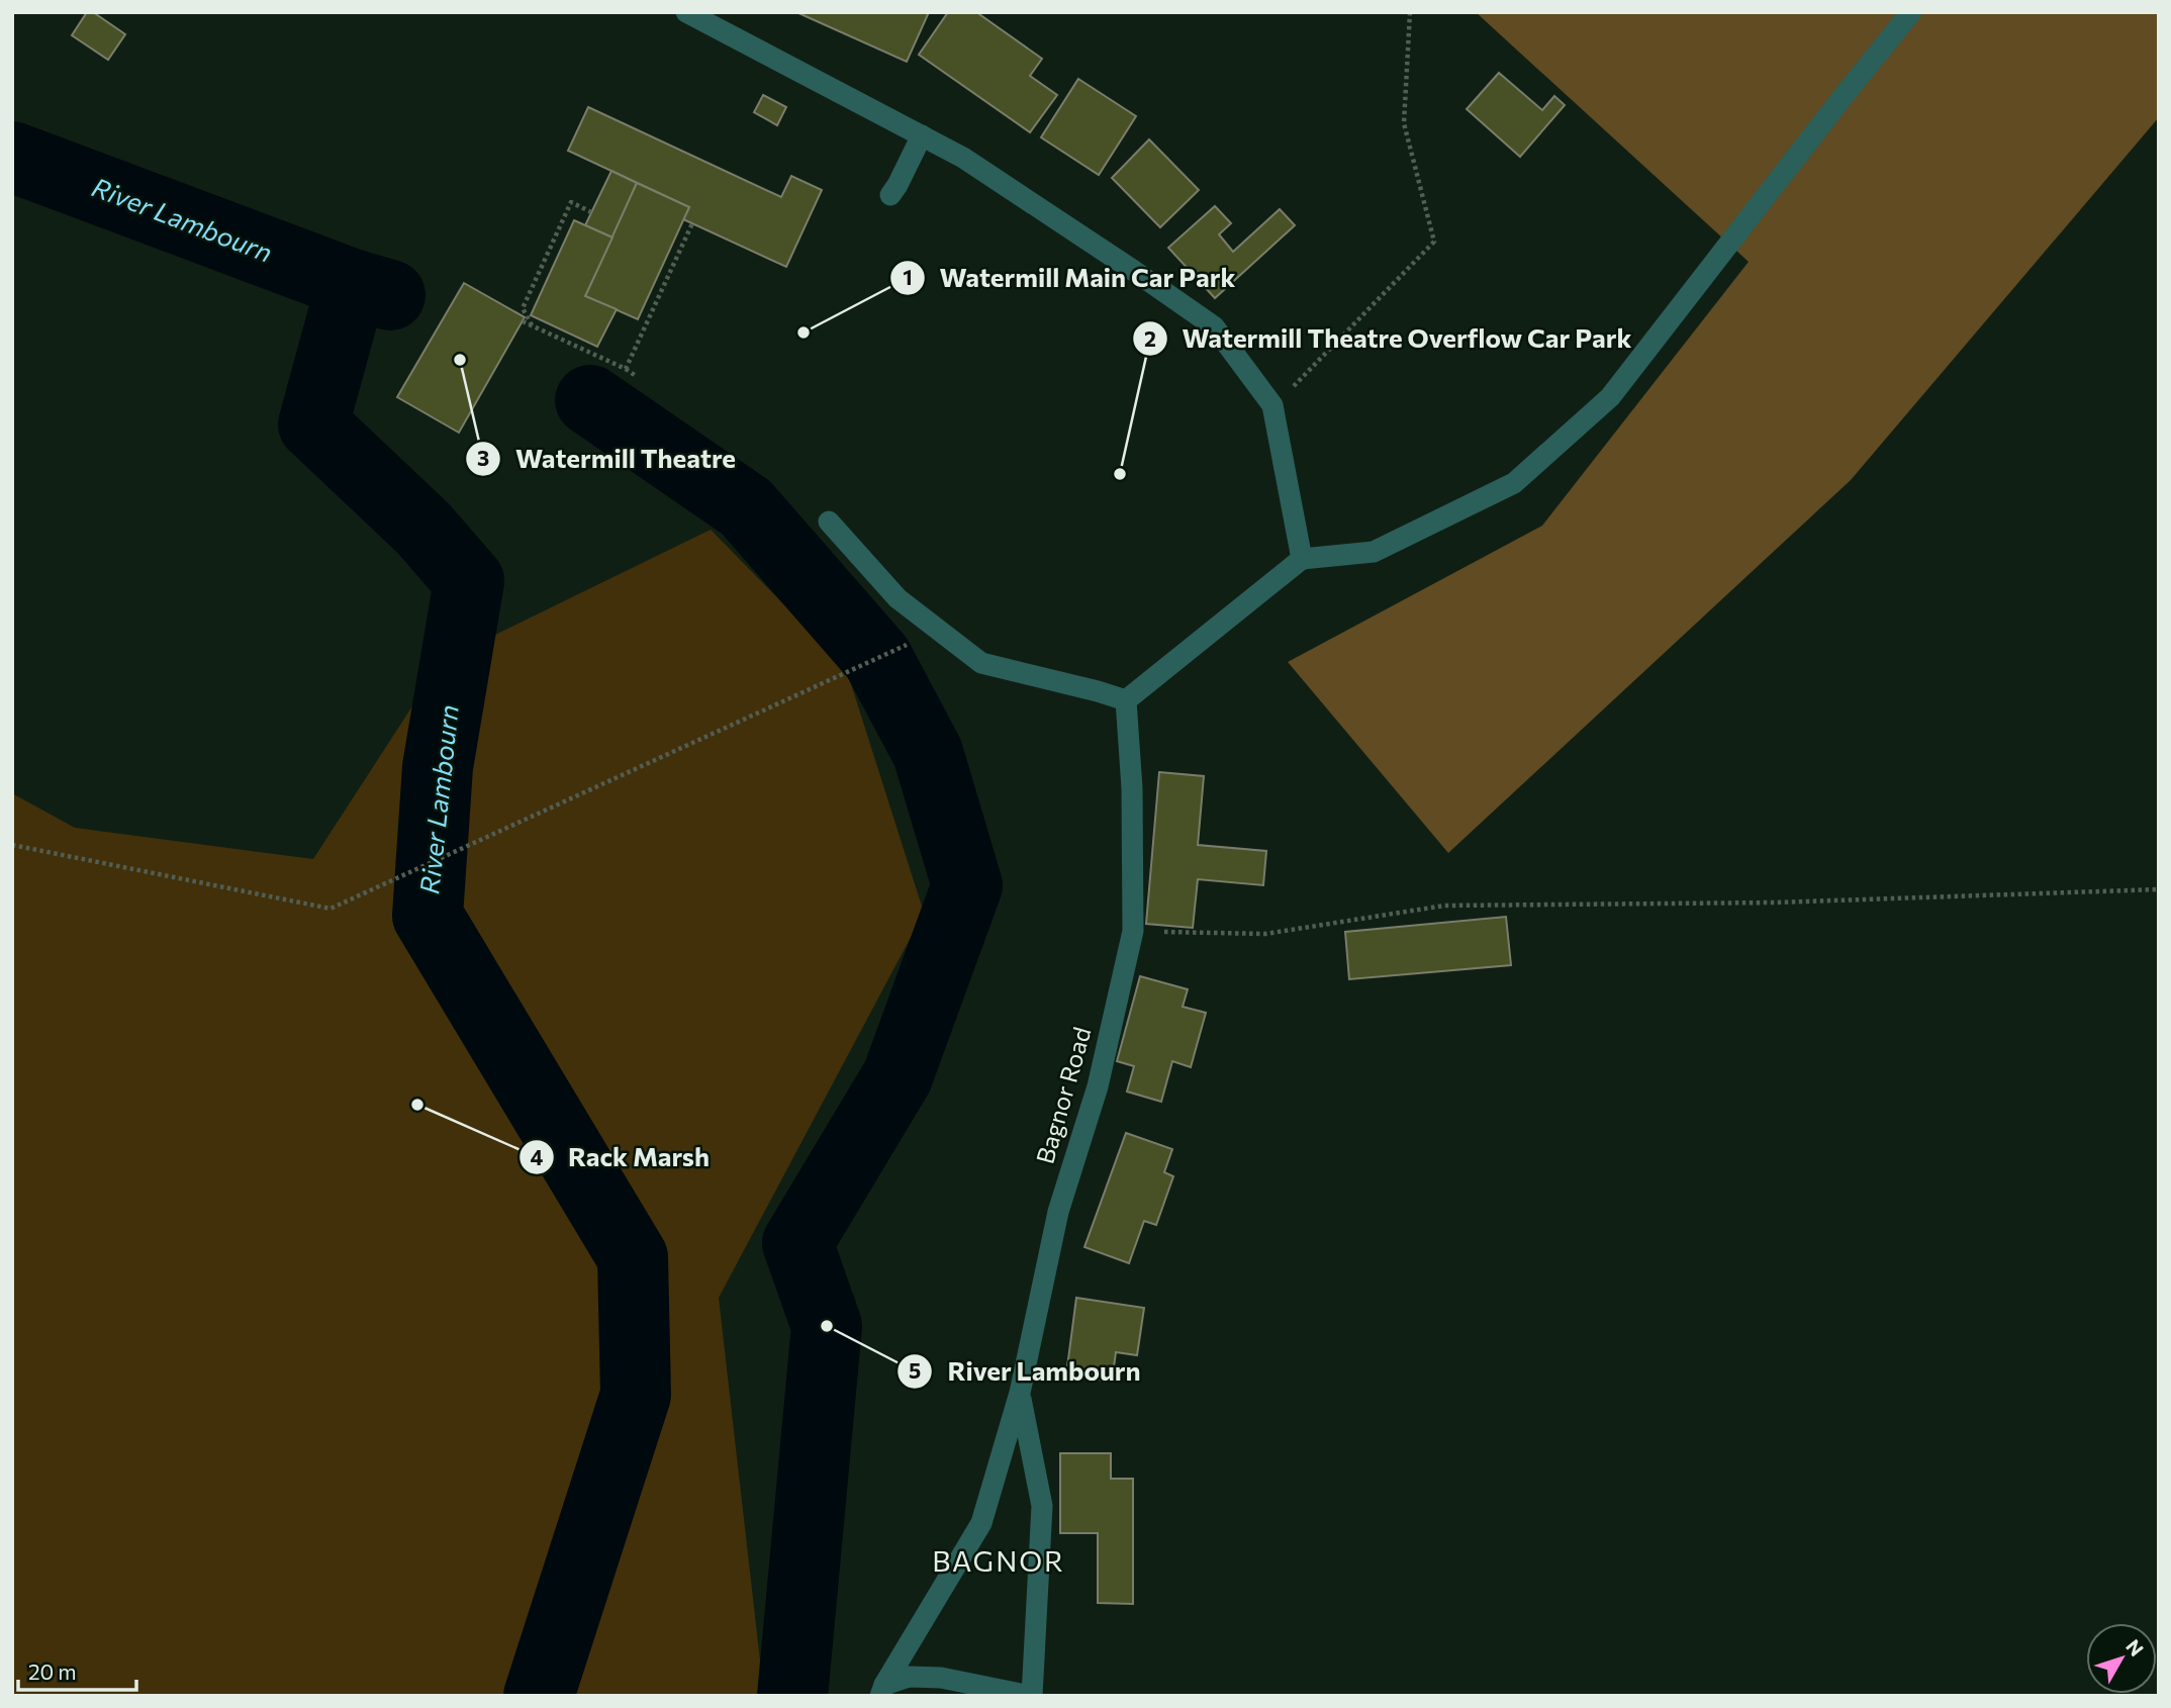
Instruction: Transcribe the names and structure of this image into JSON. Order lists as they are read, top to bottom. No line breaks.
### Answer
{"streets":{"street":["Bagnor Road"]},"districts":["BAGNOR"],"water":["River Lambourn"],"places":["Watermill Main Car Park","Watermill Theatre","Watermill Theatre Overflow Car Park","Rack Marsh","River Lambourn"],"scale_bar":"20 m","north":"top right"}
